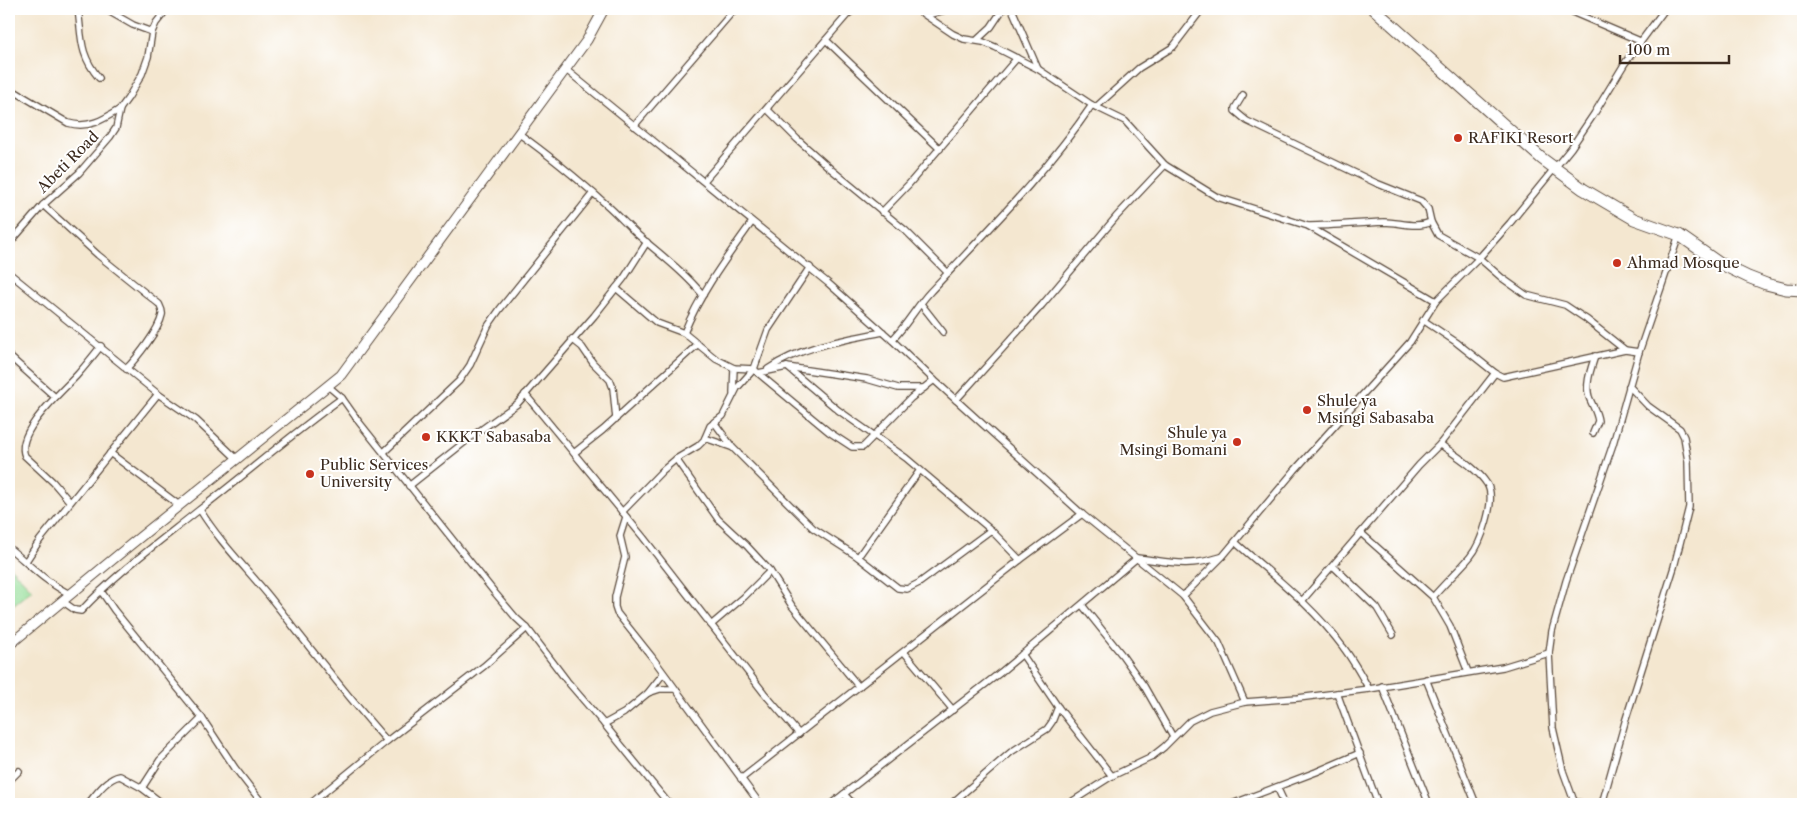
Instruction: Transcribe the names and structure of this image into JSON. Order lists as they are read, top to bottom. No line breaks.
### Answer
{"streets":{"street":["Abeti Road"]},"places":["RAFIKI Resort","Ahmad Mosque","Shule ya Msingi Sabasaba","KKKT Sabasaba","Shule ya Msingi Bomani","Public Services University"],"scale_bar":"100 m"}
